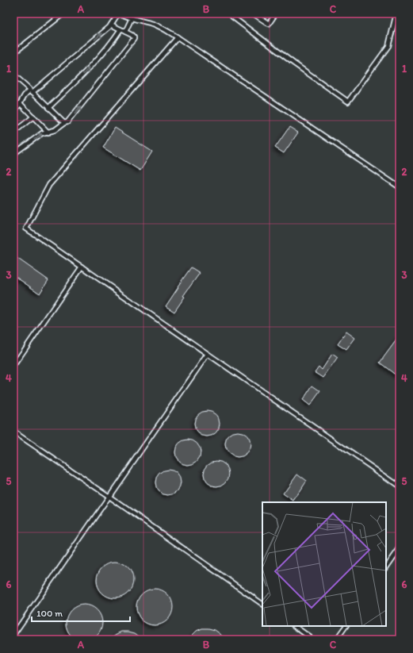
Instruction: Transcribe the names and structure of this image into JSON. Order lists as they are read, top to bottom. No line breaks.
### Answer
{"scale_bar":"100 m","grid":{"columns":["A","B","C"],"rows":["1","2","3","4","5","6"]}}
